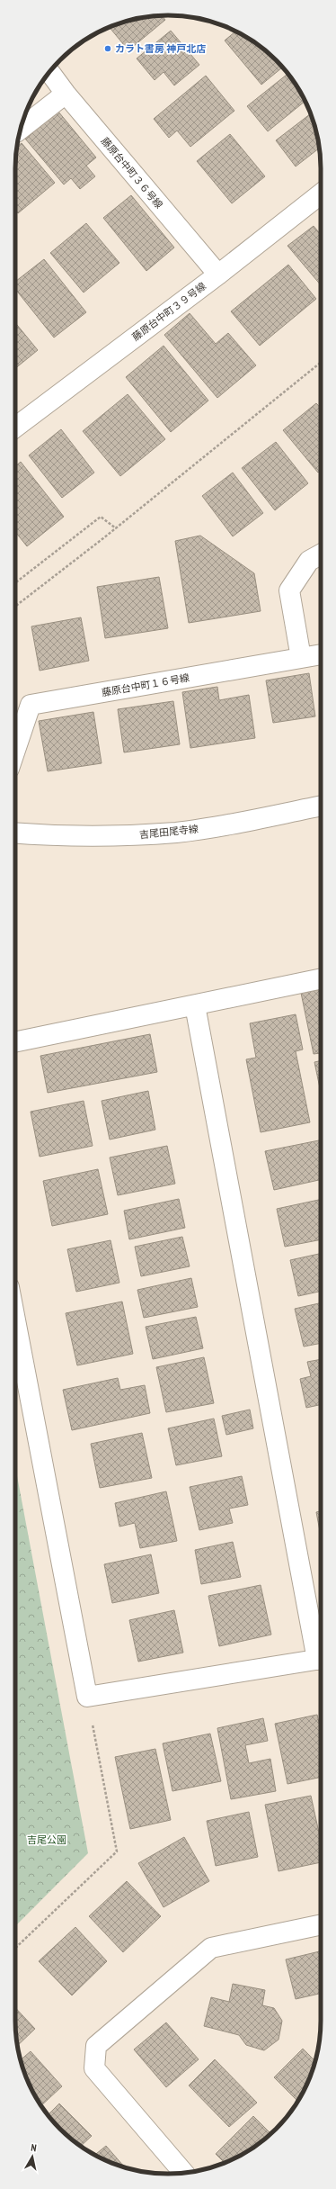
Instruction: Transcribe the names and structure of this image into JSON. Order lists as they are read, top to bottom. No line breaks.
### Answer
{"streets":{"street":["藤原台中町３６号線","藤原台中町３９号線","藤原台中町１６号線","吉尾田尾寺線"]},"crossings":[["藤原台中町３６号線","藤原台中町３９号線"]],"parks":["吉尾公園"],"places":["カラト書房 神戸北店"],"north":"top"}
